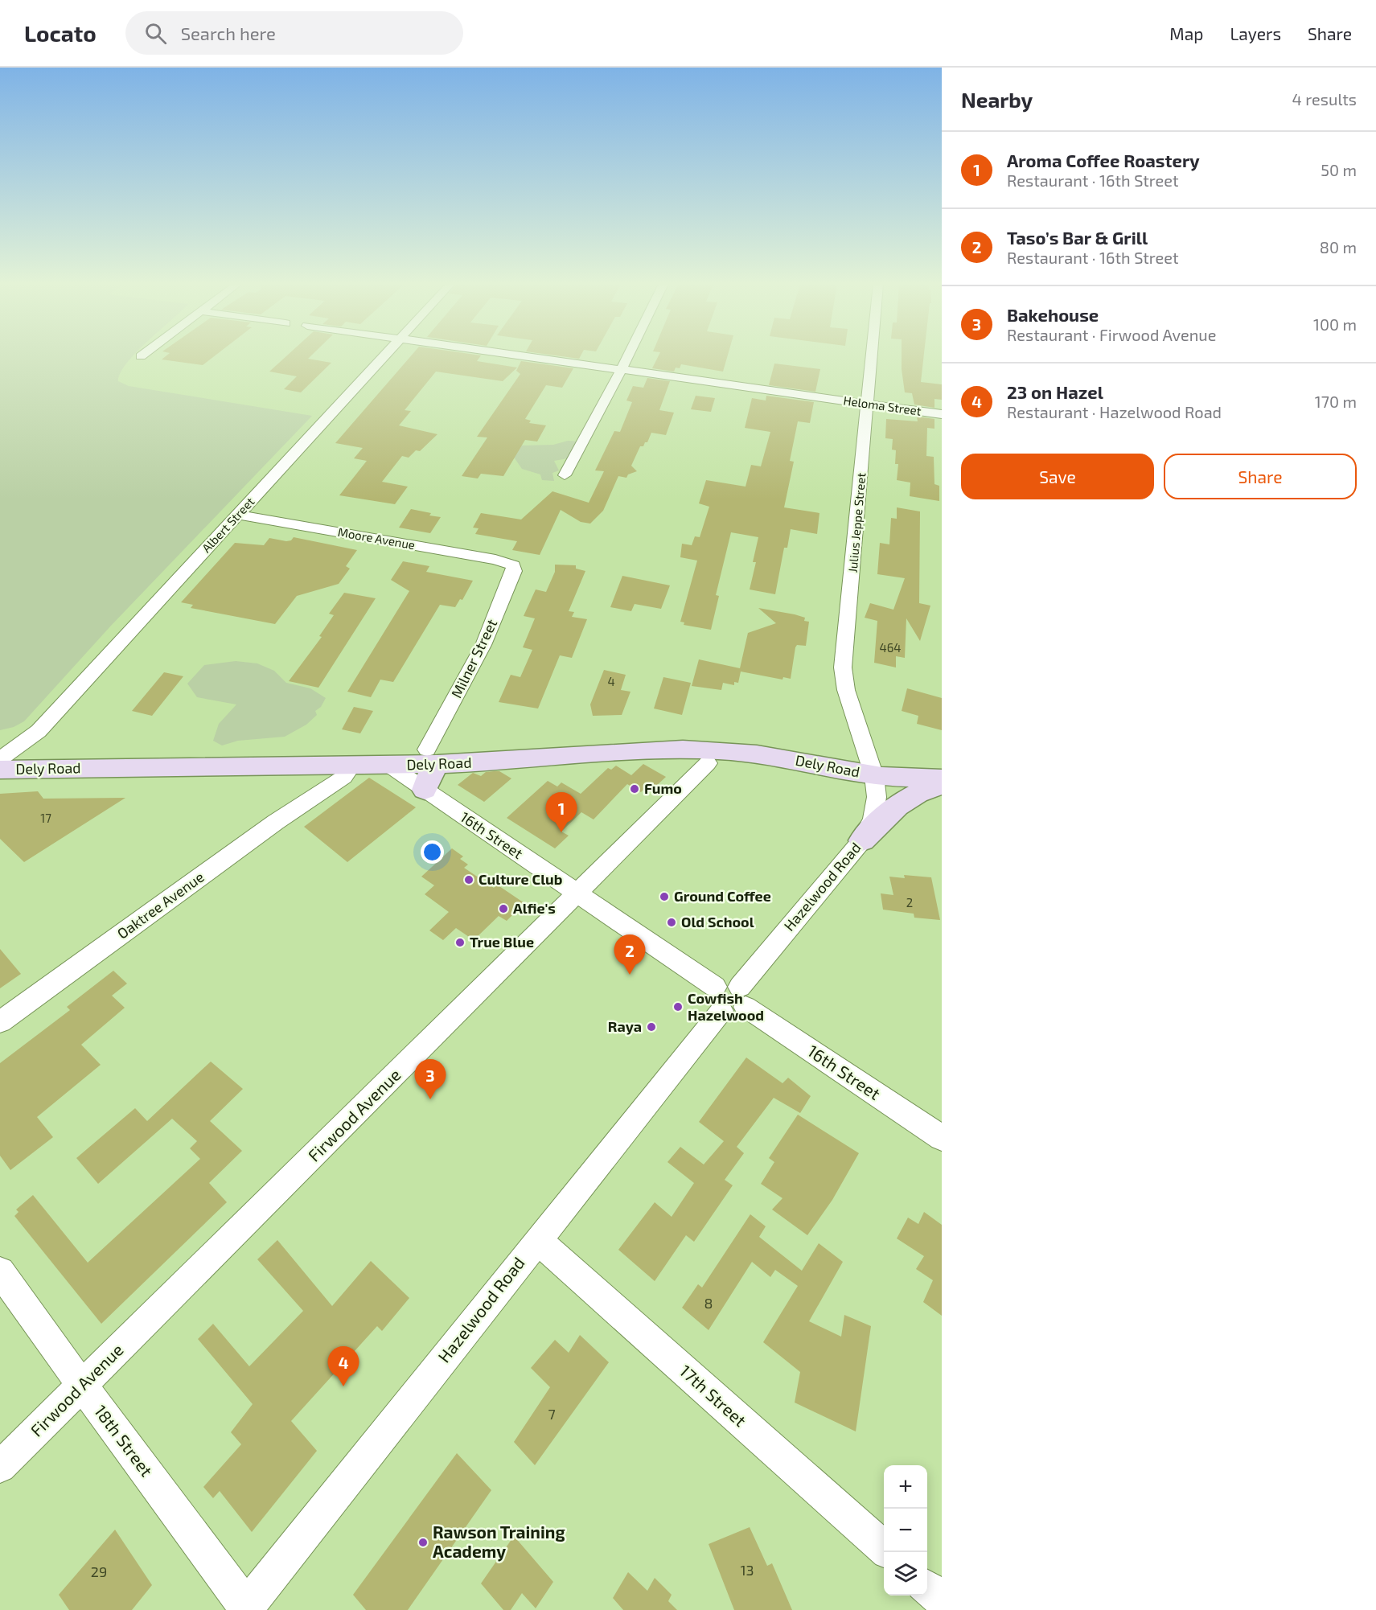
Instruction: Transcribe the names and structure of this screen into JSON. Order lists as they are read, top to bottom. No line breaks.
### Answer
{"streets":{"main road":["Dely Road"],"street":["Heloma Street","Julius Jeppe Street","Albert Street","Moore Avenue","Milner Street","16th Street","Hazelwood Road","Oaktree Avenue","Firwood Avenue","17th Street","18th Street"]},"crossings":[["Heloma Street","Julius Jeppe Street"],["Julius Jeppe Street","Dely Road"],["Julius Jeppe Street","Hazelwood Road"],["Albert Street","Moore Avenue"],["Albert Street","Dely Road"],["Moore Avenue","Milner Street"],["Milner Street","Dely Road"],["Dely Road","16th Street"],["Dely Road","Hazelwood Road"],["Dely Road","Oaktree Avenue"],["16th Street","Hazelwood Road"],["16th Street","Firwood Avenue"],["Hazelwood Road","17th Street"],["Hazelwood Road","18th Street"],["Firwood Avenue","18th Street"]],"places":["Fumo","Culture Club","Ground Coffee","Alfie's","Old School","True Blue","Cowfish Hazelwood","Raya","Rawson Training Academy"],"house_numbers":["464","4","17","2","8","7","13","29"],"page":{"header":"Locato","search":"Search here","nav":["Map","Layers","Share"],"heading":["Nearby","4 results"],"list":[{"mark":"1","name":"Aroma Coffee Roastery","note":"Restaurant · 16th Street","value":"50 m"},{"mark":"2","name":"Taso’s Bar & Grill","note":"Restaurant · 16th Street","value":"80 m"},{"mark":"3","name":"Bakehouse","note":"Restaurant · Firwood Avenue","value":"100 m"},{"mark":"4","name":"23 on Hazel","note":"Restaurant · Hazelwood Road","value":"170 m"}],"buttons":["Save","Share"],"pins":["1","2","3","4"],"map_buttons":["+","−"]}}
